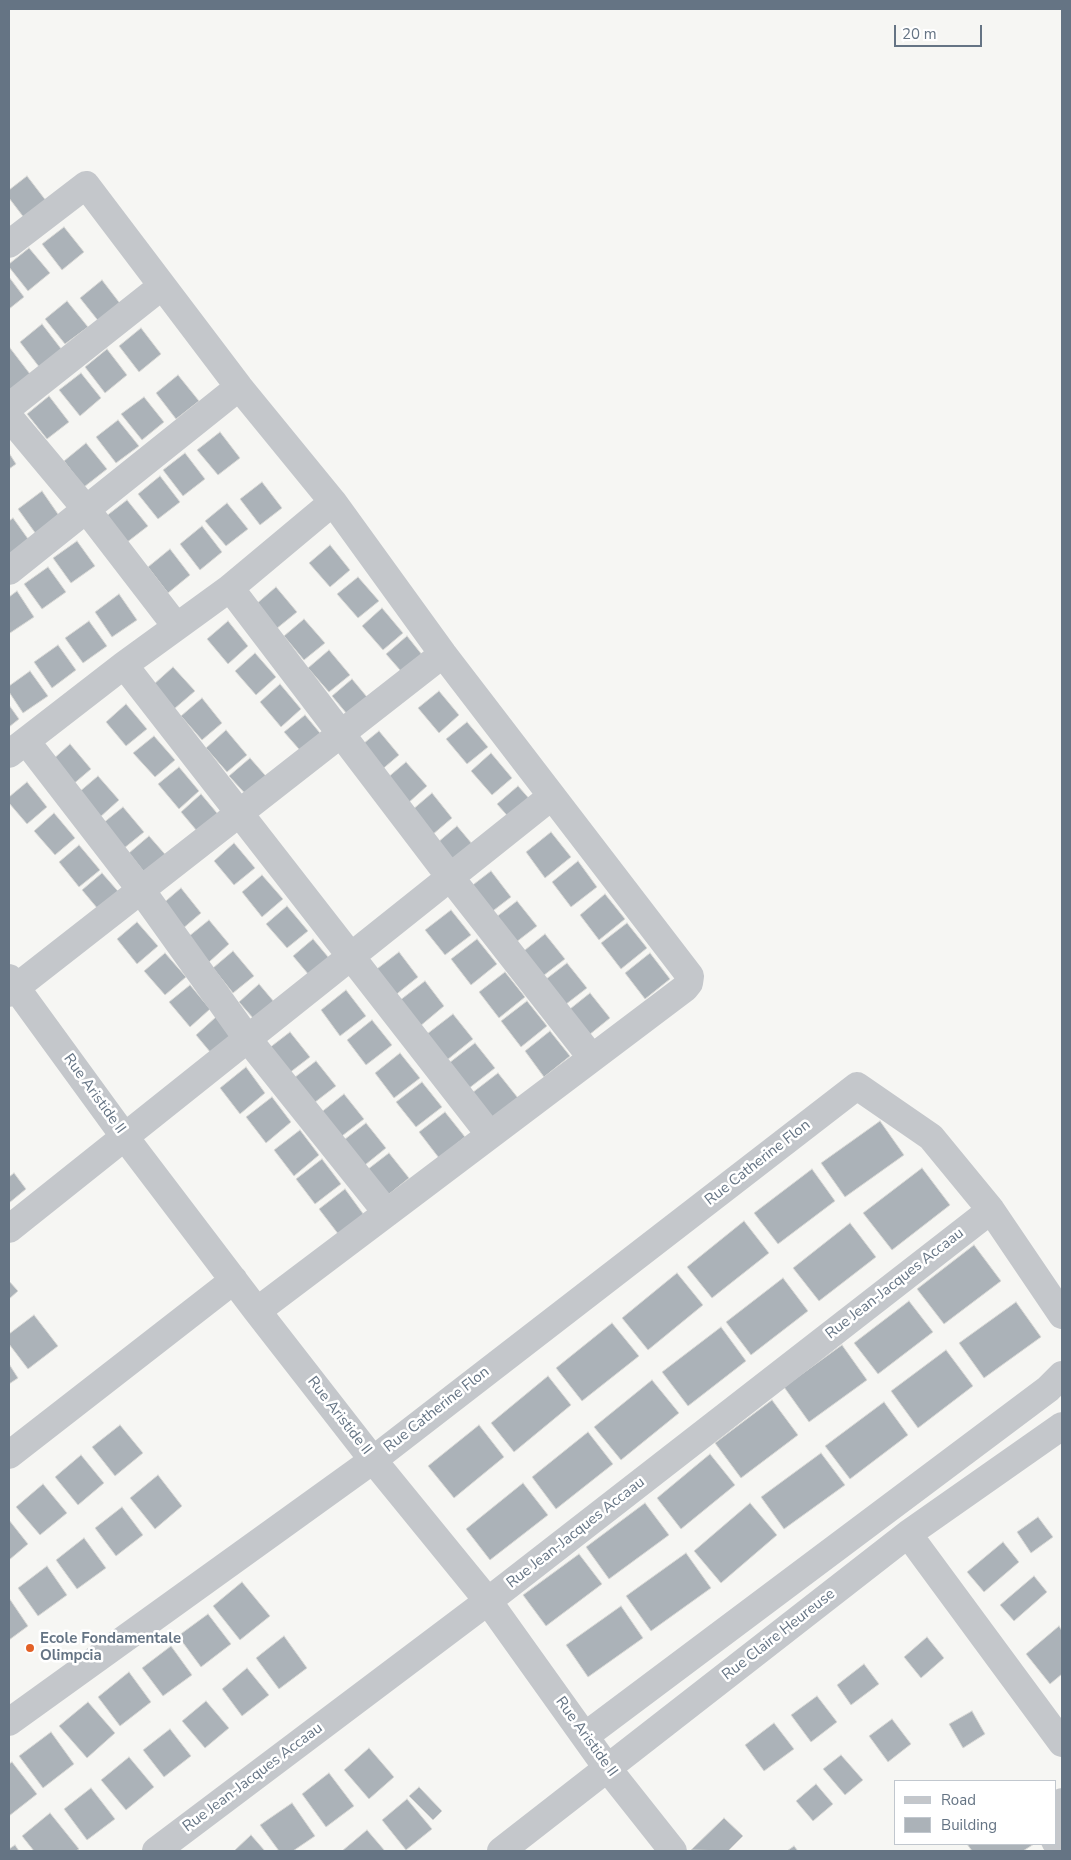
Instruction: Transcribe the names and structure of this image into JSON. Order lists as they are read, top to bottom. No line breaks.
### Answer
{"streets":{"street":["Rue Aristide II","Rue Catherine Flon","Rue Jean-Jacques Accaau","Rue Claire Heureuse"]},"crossings":[["Rue Aristide II","Rue Catherine Flon"],["Rue Aristide II","Rue Jean-Jacques Accaau"],["Rue Aristide II","Rue Claire Heureuse"],["Rue Catherine Flon","Rue Jean-Jacques Accaau"]],"places":["Ecole Fondamentale Olimpcia"],"legend":["Road","Building"],"scale_bar":"20 m"}
